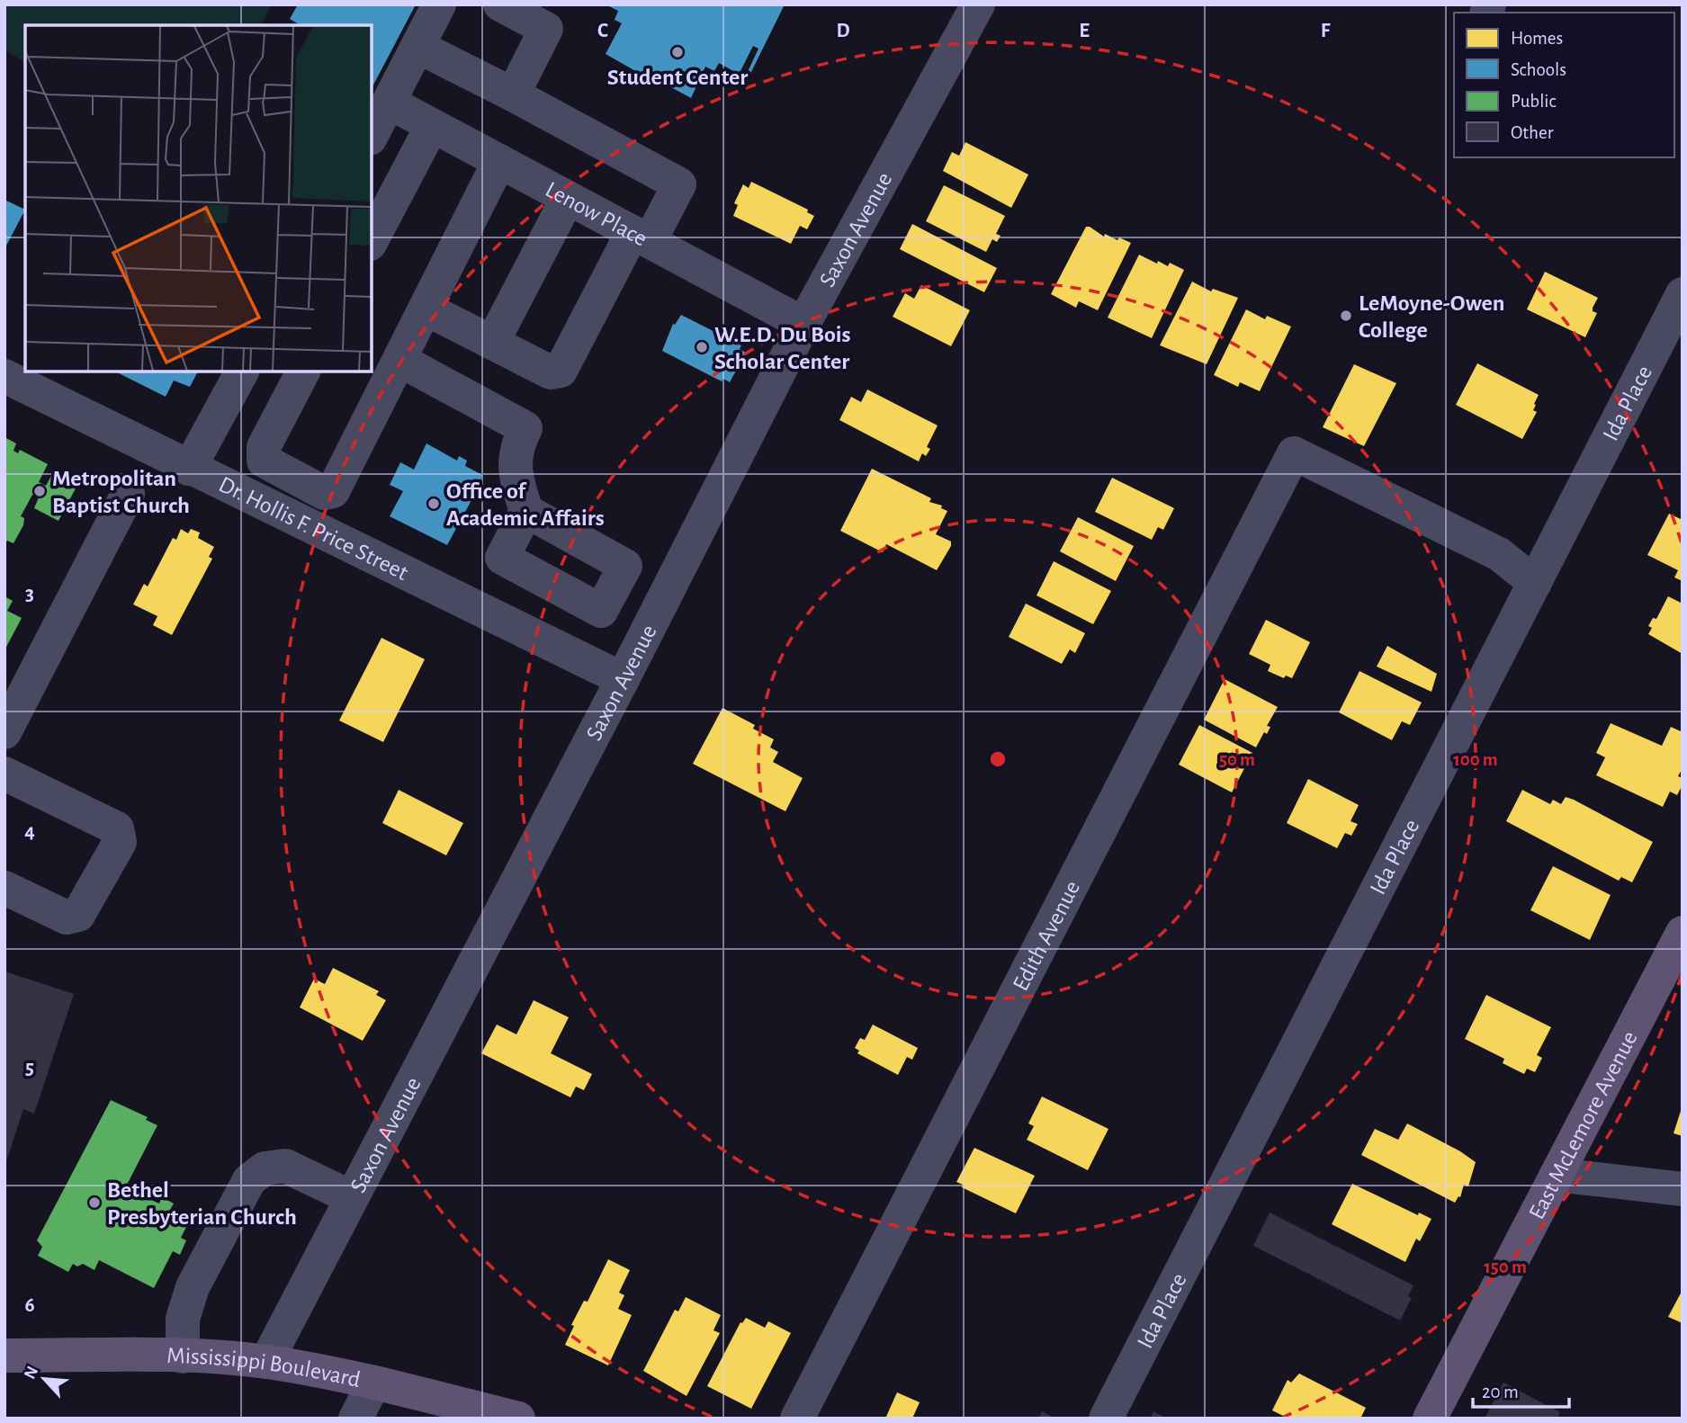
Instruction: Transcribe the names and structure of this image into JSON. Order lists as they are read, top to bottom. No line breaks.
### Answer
{"streets":{"main road":["East McLemore Avenue","Mississippi Boulevard"],"street":["Lenow Place","Saxon Avenue","Ida Place","Dr. Hollis F. Price Street","Edith Avenue"]},"crossings":[["Lenow Place","Saxon Avenue"],["Saxon Avenue","Dr. Hollis F. Price Street"],["Saxon Avenue","Mississippi Boulevard"],["Ida Place","Edith Avenue"]],"places":["Student Center","LeMoyne-Owen College","W.E.D. Du Bois Scholar Center","Metropolitan Baptist Church","Office of Academic Affairs","Bethel Presbyterian Church"],"legend":["Homes","Schools","Public","Other"],"scale_bar":"20 m","north":"top left","grid":{"columns":["C","D","E","F"],"rows":["3","4","5","6"]},"rings":["50 m","100 m","150 m"]}
